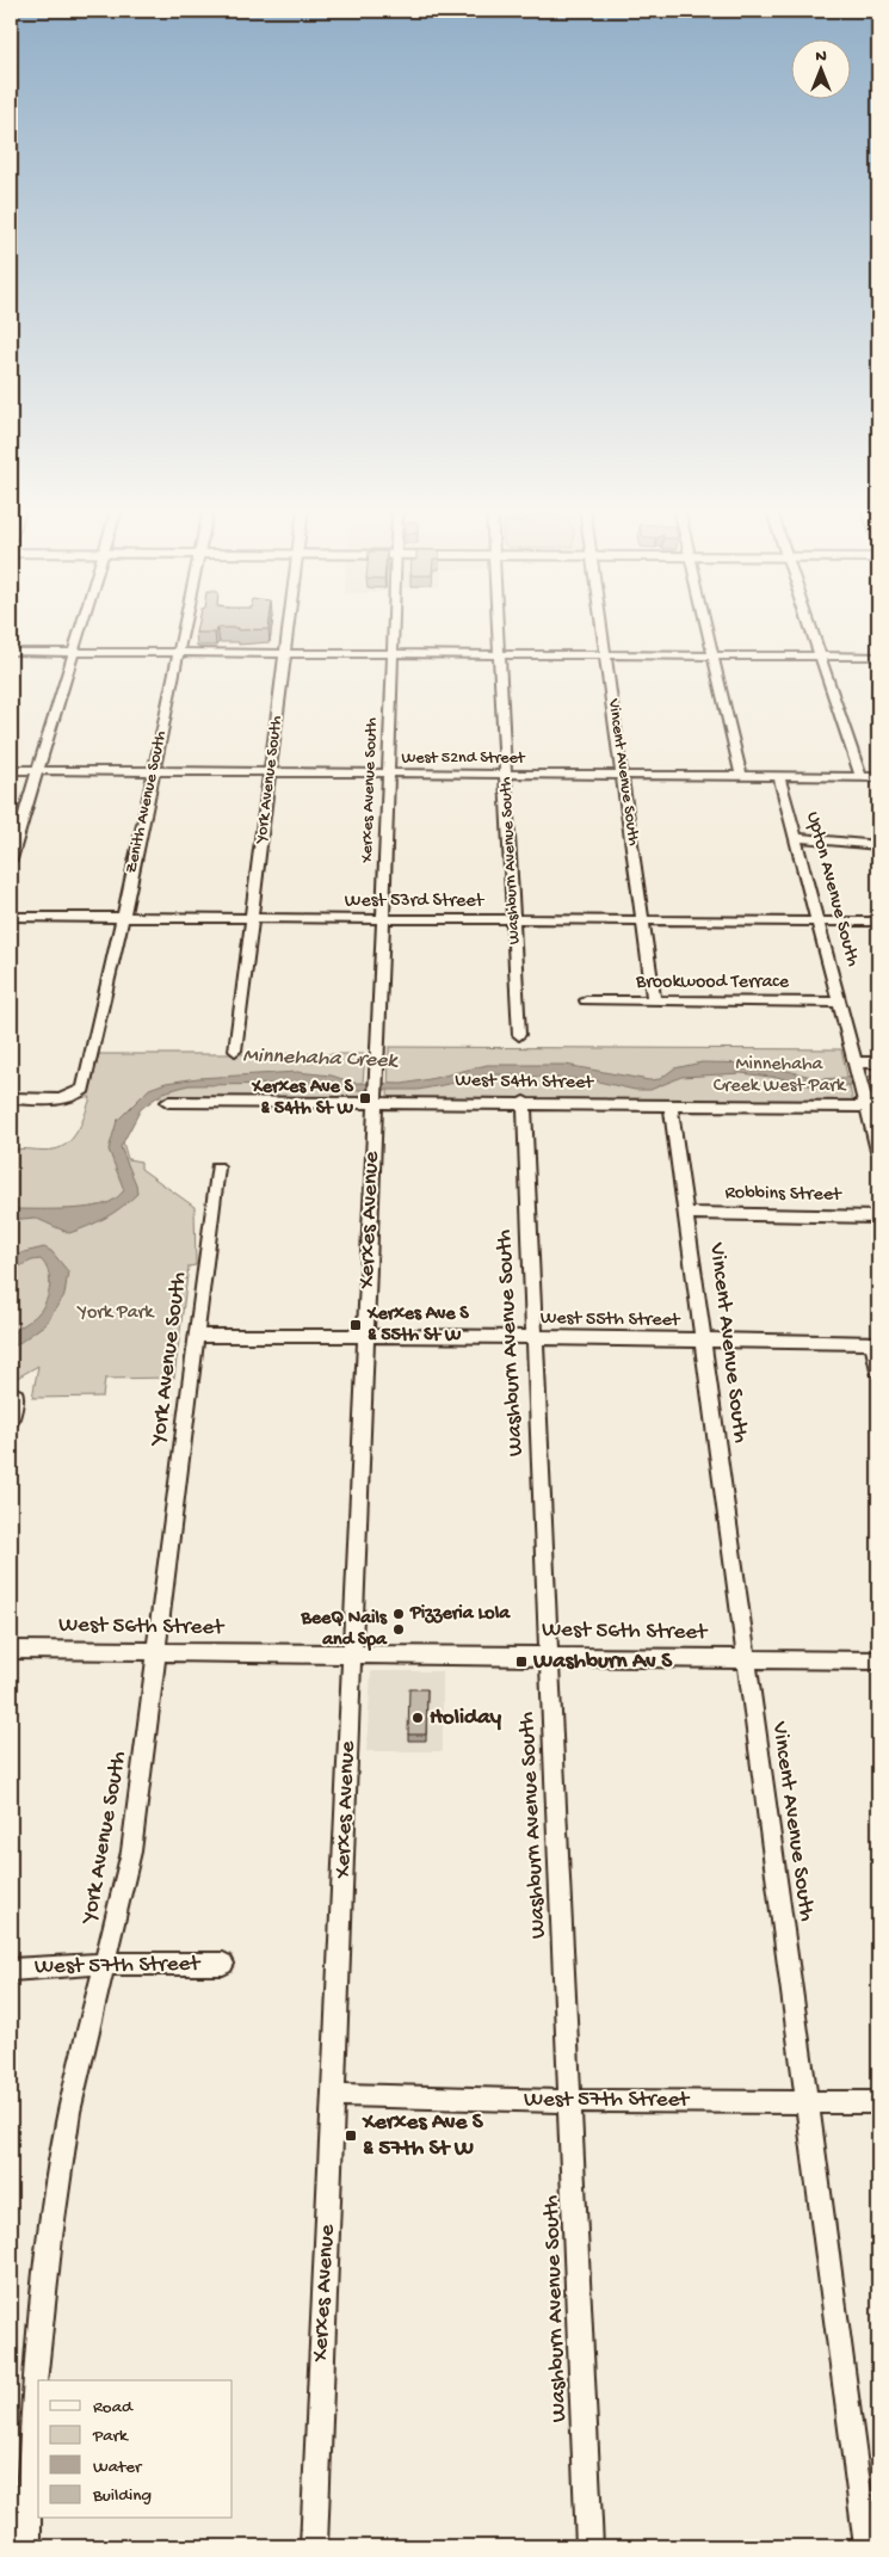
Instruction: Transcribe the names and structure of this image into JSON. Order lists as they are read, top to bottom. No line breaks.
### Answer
{"streets":{"street":["West 52nd Street","Vincent Avenue South","York Avenue South","Xerxes Avenue South","Zenith Avenue South","Washburn Avenue South","Upton Avenue South","West 53rd Street","Brookwood Terrace","West 54th Street","Robbins Street","Xerxes Avenue","West 55th Street","West 56th Street","West 57th Street"]},"crossings":[["West 52nd Street","Vincent Avenue South"],["West 52nd Street","York Avenue South"],["West 52nd Street","Xerxes Avenue South"],["West 52nd Street","Zenith Avenue South"],["West 52nd Street","Washburn Avenue South"],["West 52nd Street","Upton Avenue South"],["Vincent Avenue South","West 53rd Street"],["Vincent Avenue South","Brookwood Terrace"],["Vincent Avenue South","West 54th Street"],["Vincent Avenue South","Robbins Street"],["Vincent Avenue South","West 55th Street"],["Vincent Avenue South","West 56th Street"],["Vincent Avenue South","West 57th Street"],["York Avenue South","West 53rd Street"],["York Avenue South","West 55th Street"],["York Avenue South","West 56th Street"],["York Avenue South","West 57th Street"],["Xerxes Avenue South","West 53rd Street"],["Xerxes Avenue South","Xerxes Avenue"],["Zenith Avenue South","West 53rd Street"],["Washburn Avenue South","West 53rd Street"],["Washburn Avenue South","West 54th Street"],["Washburn Avenue South","West 55th Street"],["Washburn Avenue South","West 56th Street"],["Washburn Avenue South","West 57th Street"],["Upton Avenue South","West 53rd Street"],["Upton Avenue South","Brookwood Terrace"],["Upton Avenue South","West 54th Street"],["West 54th Street","Xerxes Avenue"],["Xerxes Avenue","West 55th Street"],["Xerxes Avenue","West 56th Street"],["Xerxes Avenue","West 57th Street"]],"water":["Minnehaha Creek"],"parks":["Minnehaha Creek West Park","York Park"],"places":{"transit":["Xerxes Ave S & 54th St W","Xerxes Ave S & 55th St W","Washburn Av S","Xerxes Ave S & 57th St W"],"other":["Pizzeria Lola","BeeQ Nails and Spa","Holiday"]},"legend":["Road","Park","Water","Building"],"north":"top"}
